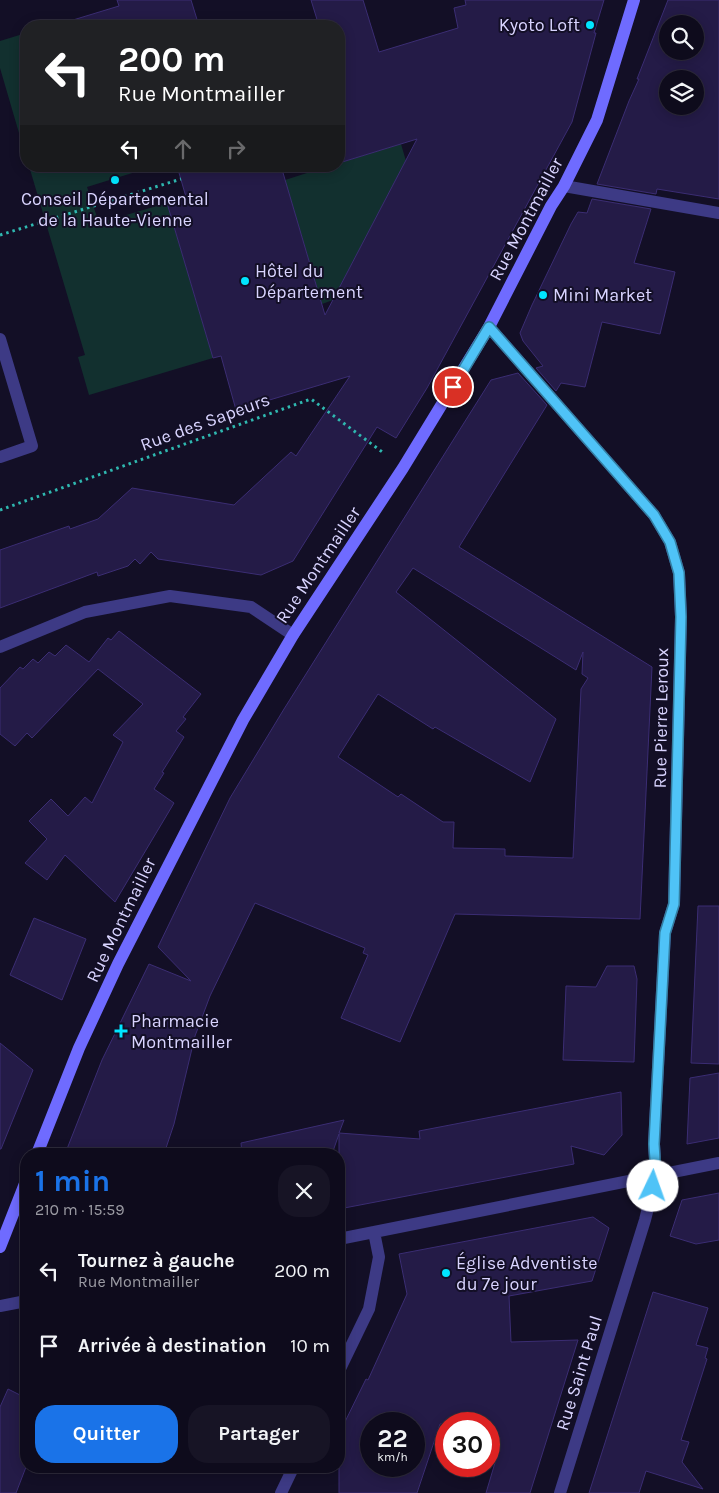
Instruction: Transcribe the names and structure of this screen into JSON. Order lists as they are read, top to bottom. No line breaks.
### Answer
{"streets":{"main road":["Rue Montmailler"],"street":["Rue Pierre Leroux","Rue Saint Paul"],"path":["Rue des Sapeurs"]},"crossings":[["Rue Montmailler","Rue des Sapeurs"],["Rue Montmailler","Rue Pierre Leroux"],["Rue Pierre Leroux","Rue Saint Paul"]],"places":{"other":["Kyoto Loft","Conseil Départemental de la Haute-Vienne","Hôtel du Département","Mini Market","Église Adventiste du 7e jour"],"health":["Pharmacie Montmailler"]},"page":{"turn":["200 m","Rue Montmailler"],"heading":["1 min","210 m · 15:59"],"list":[{"name":"Tournez à gauche","note":"Rue Montmailler","value":"200 m"},{"name":"Arrivée à destination","value":"10 m"}],"buttons":["Quitter","Partager"],"speed":"22 km/h","limit":"30"}}
